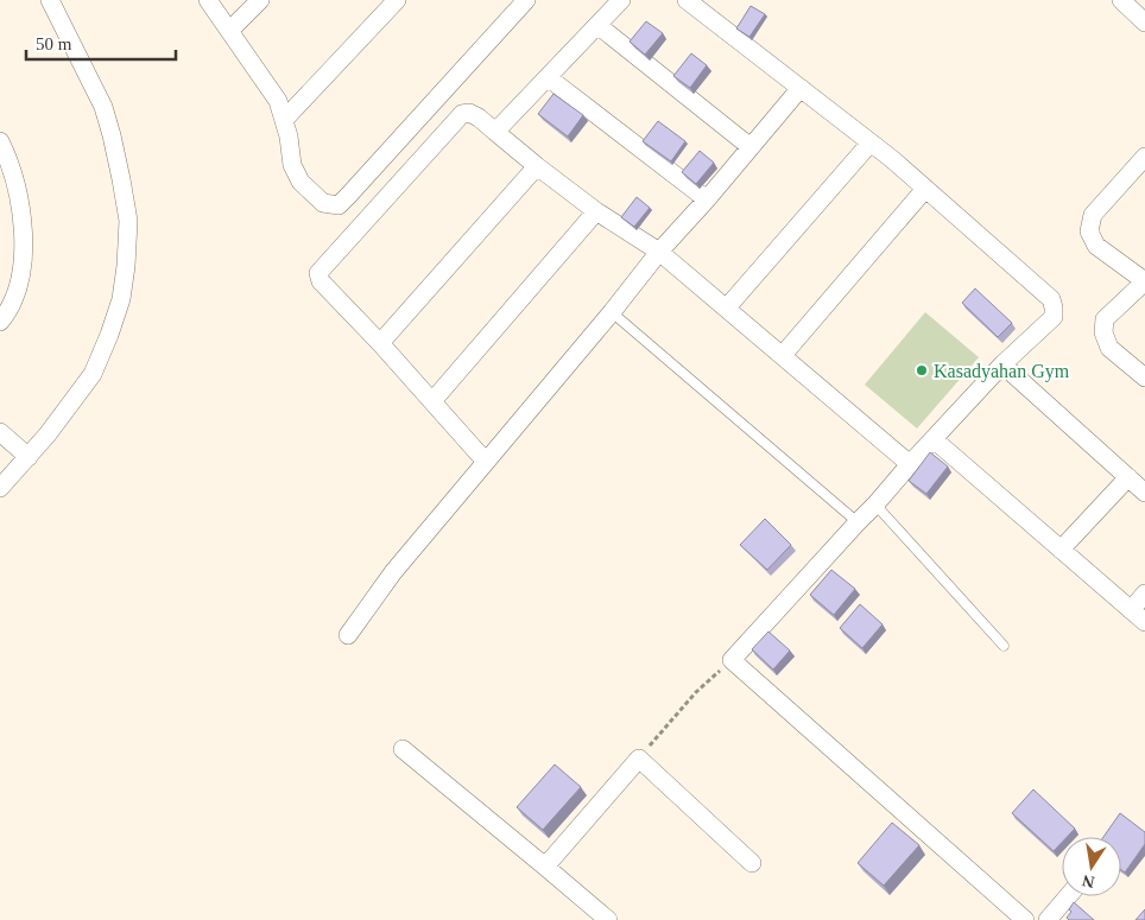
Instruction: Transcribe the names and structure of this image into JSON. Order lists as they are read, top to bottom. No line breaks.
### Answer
{"places":["Kasadyahan Gym"],"scale_bar":"50 m","north":"bottom"}
